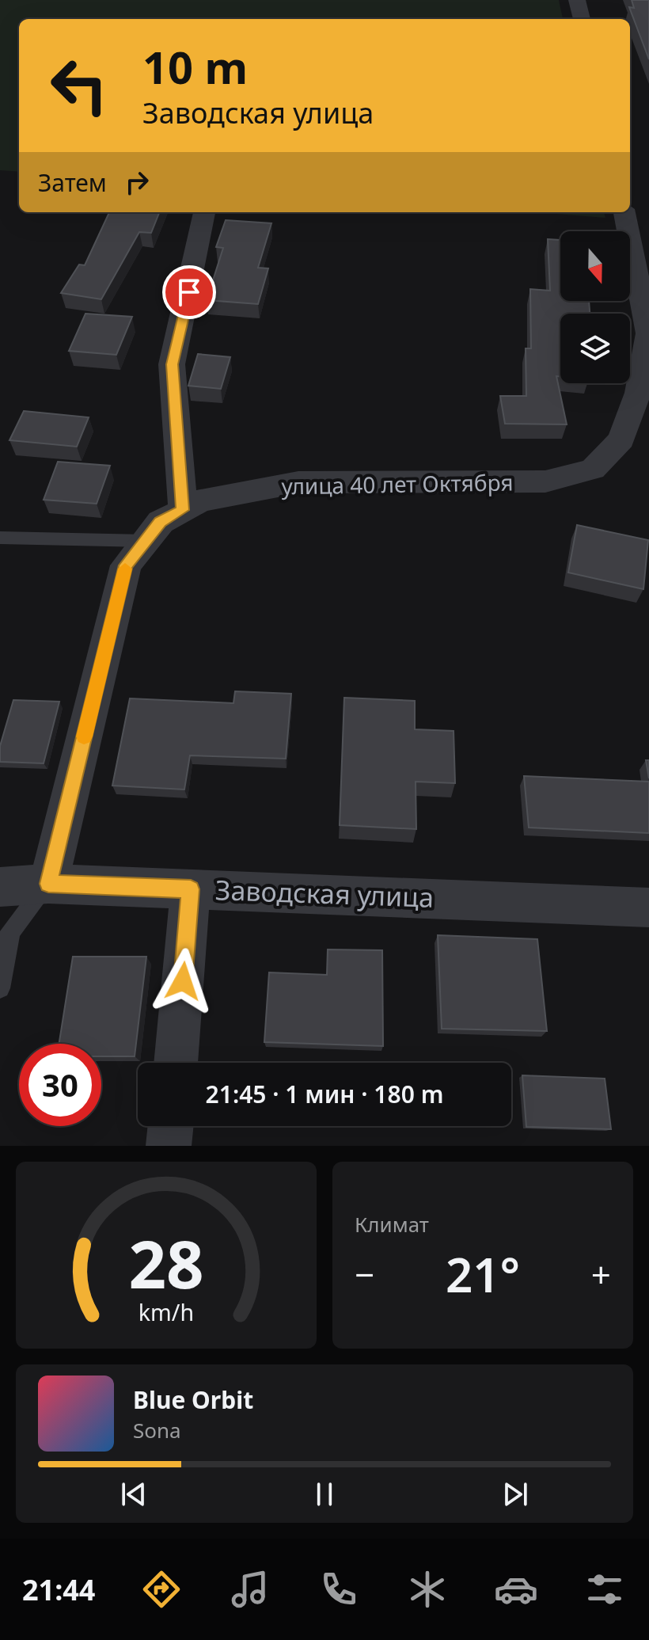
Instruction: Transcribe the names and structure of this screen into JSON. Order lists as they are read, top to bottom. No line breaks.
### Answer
{"streets":{"street":["улица 40 лет Октября","Заводская улица"]},"crossings":[["улица 40 лет Октября","Заводская улица"]],"north":"bottom","page":{"turn":["10 m","Заводская улица"],"then":"Затем","limit":"30","trip":"21:45 · 1 мин · 180 m","tile":"Климат","heat":["−","21°","+"],"song":["Blue Orbit","Sona"],"tabs":"21:44","gauge":["28","km/h"]}}
